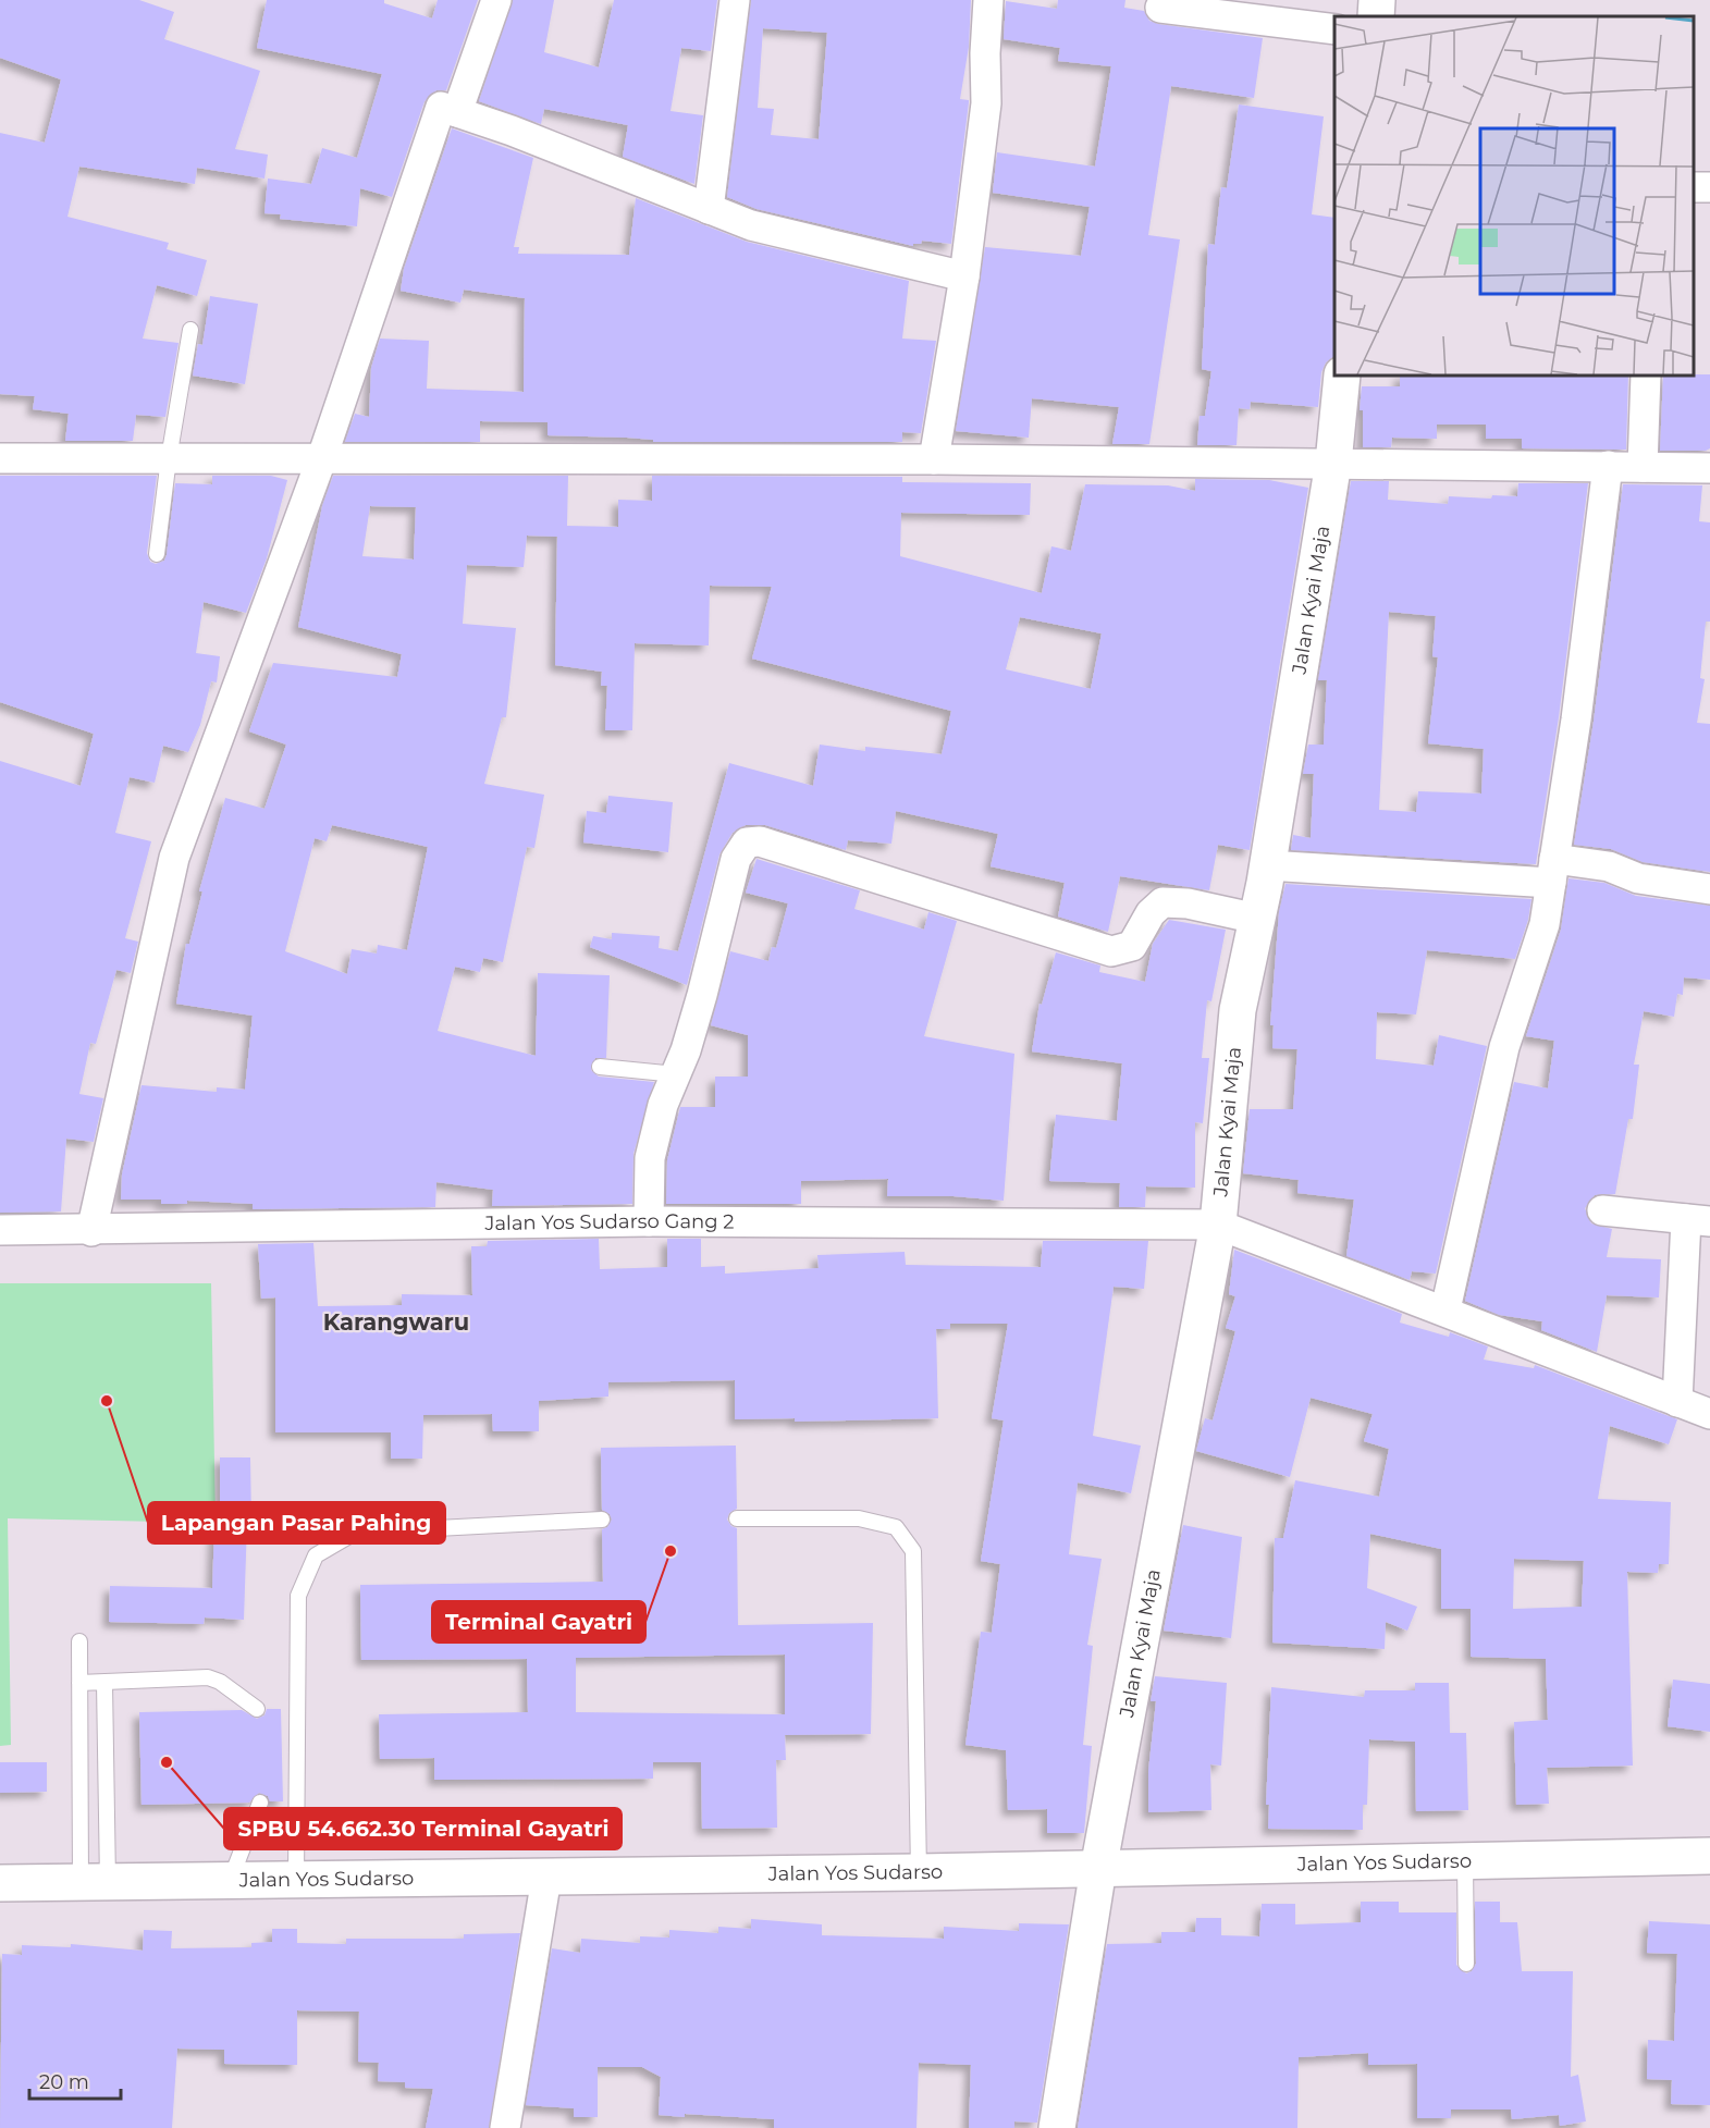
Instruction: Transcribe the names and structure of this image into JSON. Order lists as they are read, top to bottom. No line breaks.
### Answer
{"streets":{"main road":["Jalan Kyai Maja","Jalan Yos Sudarso"],"street":["Jalan Yos Sudarso Gang 2"]},"crossings":[["Jalan Kyai Maja","Jalan Yos Sudarso Gang 2"],["Jalan Kyai Maja","Jalan Yos Sudarso"]],"districts":["Karangwaru"],"places":["Lapangan Pasar Pahing","Terminal Gayatri","SPBU 54.662.30 Terminal Gayatri"],"scale_bar":"20 m"}
